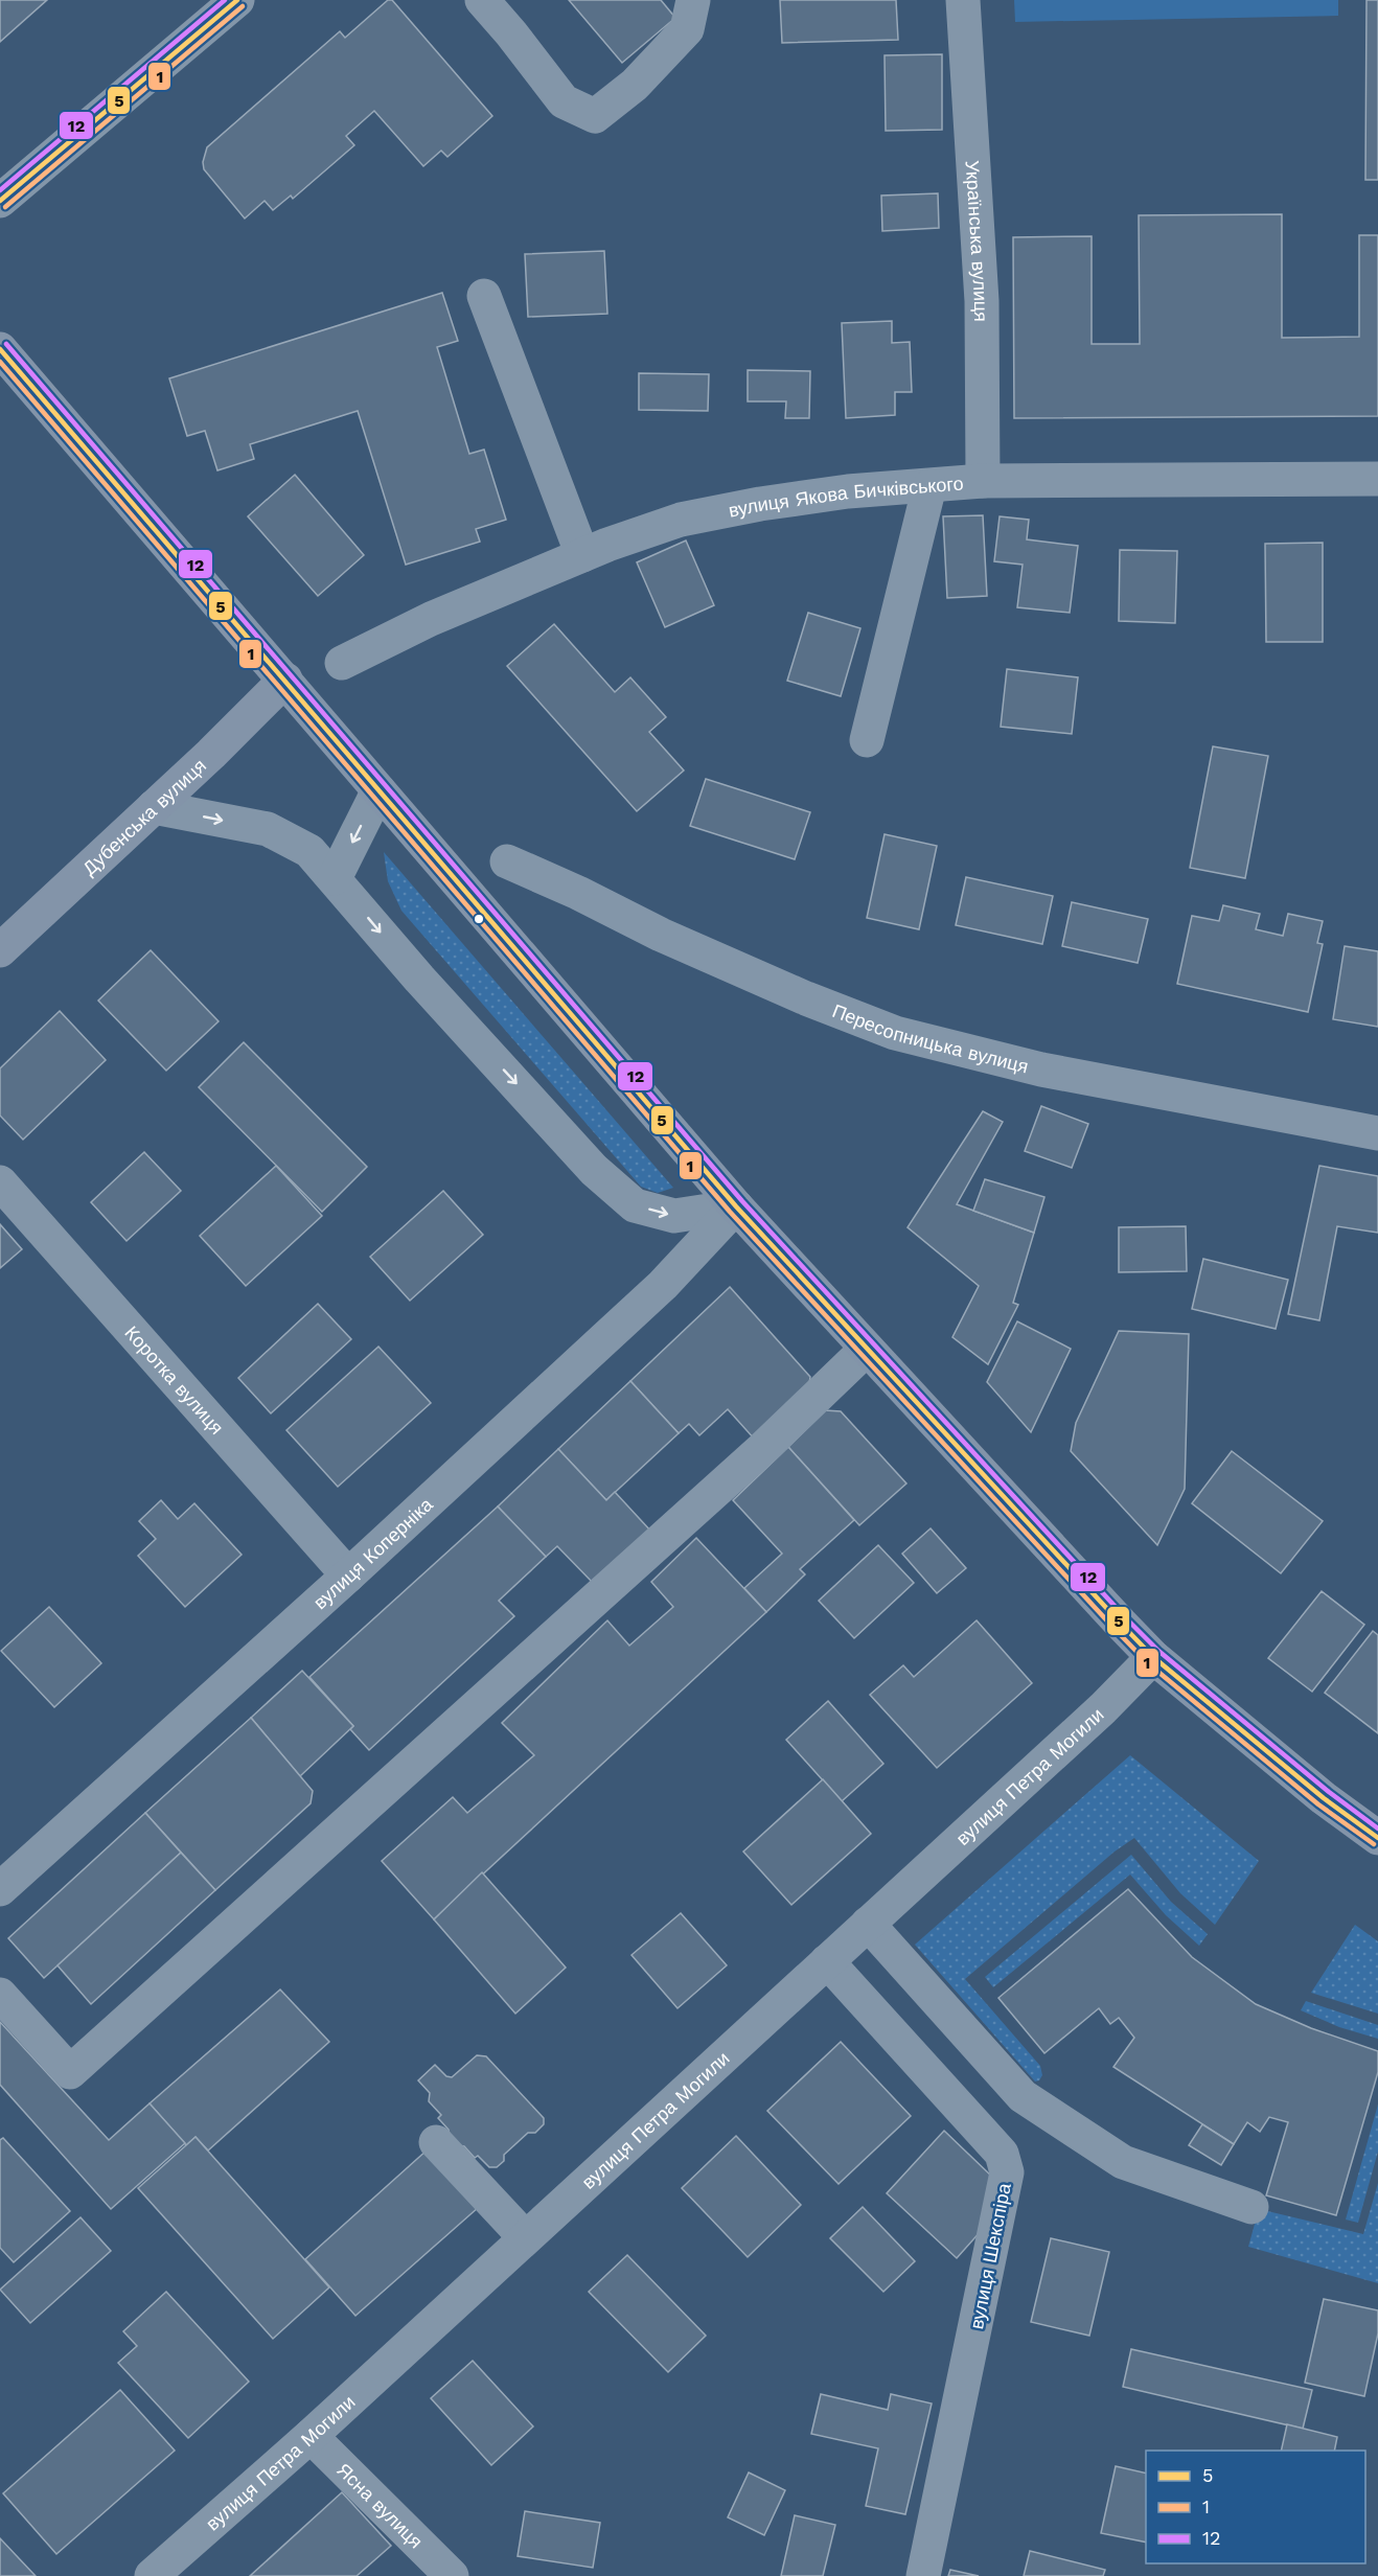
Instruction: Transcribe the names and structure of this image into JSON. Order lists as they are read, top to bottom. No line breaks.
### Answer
{"streets":{"main road":["Дубенська вулиця"],"street":["Українська вулиця","вулиця Якова Бичківського","Пересопницька вулиця","Коротка вулиця","вулиця Коперніка","вулиця Петра Могили","вулиця Шекспіра","Ясна вулиця"]},"crossings":[["Українська вулиця","вулиця Якова Бичківського"],["Коротка вулиця","вулиця Коперніка"],["вулиця Петра Могили","вулиця Шекспіра"],["вулиця Петра Могили","Ясна вулиця"]],"lines":["transit line 5","transit line 12","transit line 1"],"legend":["5","1","12"]}
